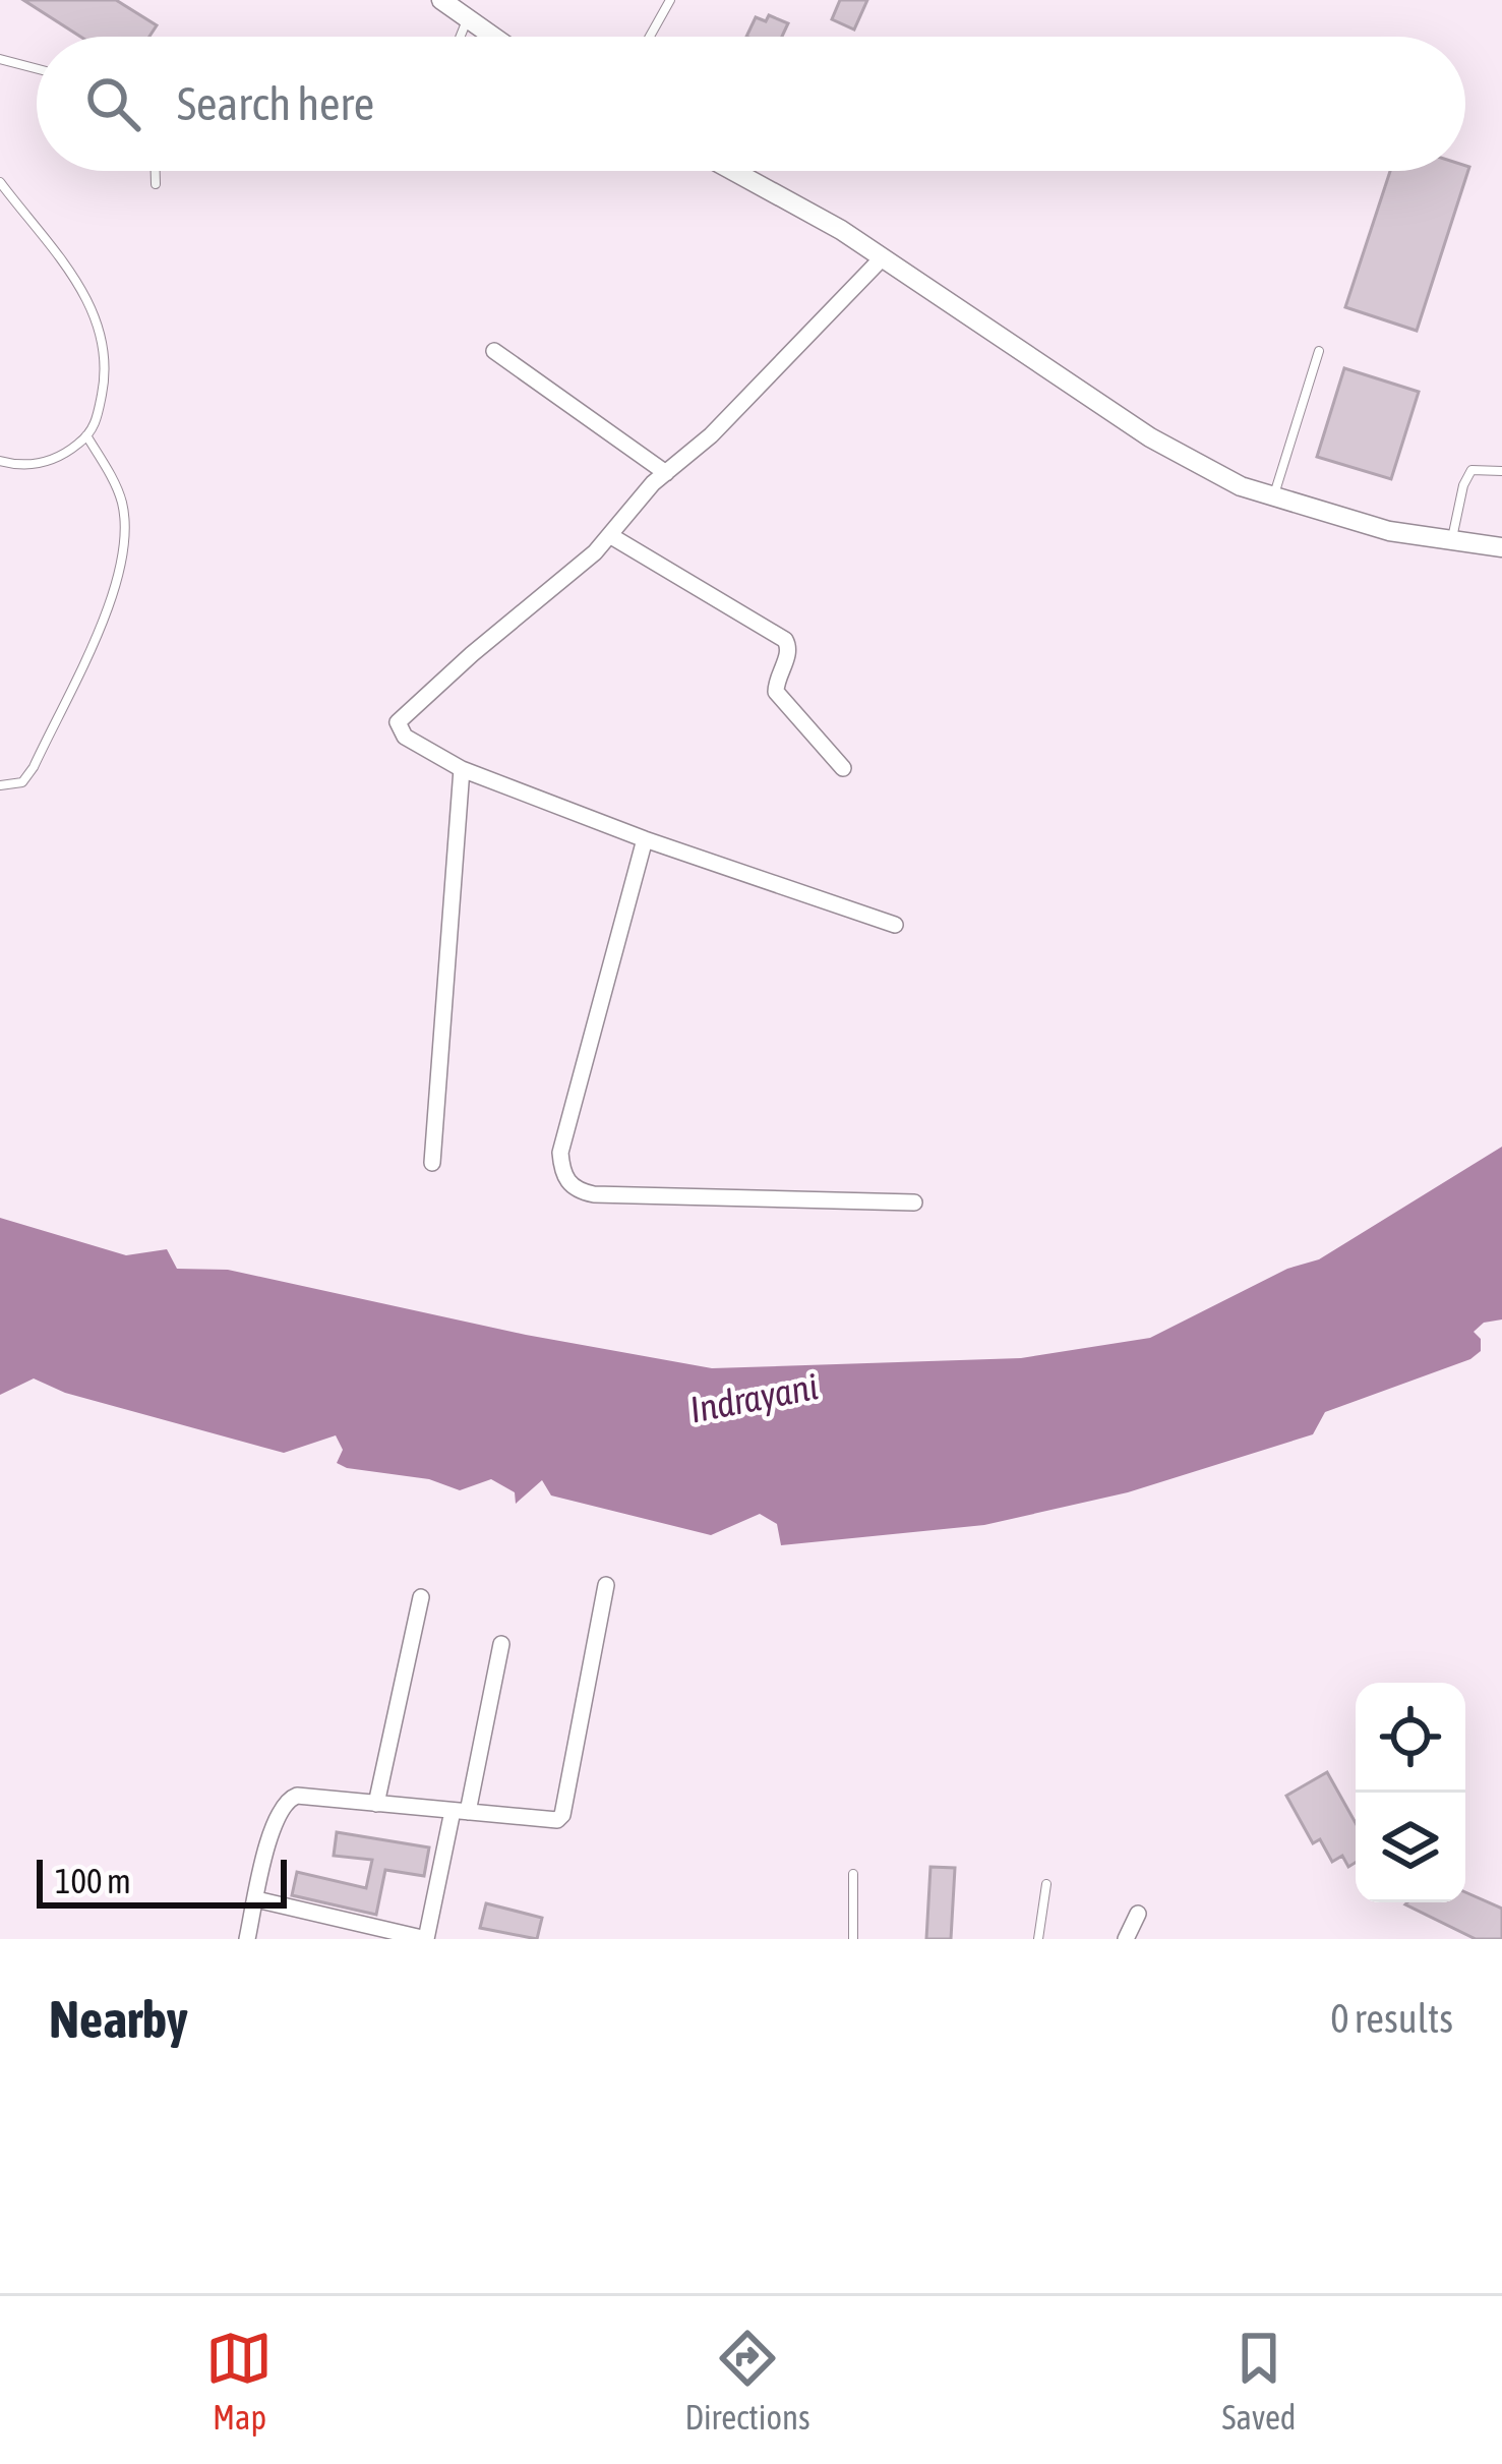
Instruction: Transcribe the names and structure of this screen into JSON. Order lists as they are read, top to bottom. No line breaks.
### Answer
{"water":["Indrayani"],"scale_bar":"100 m","page":{"search":"Search here","scale":"100 m","heading":["Nearby","0 results"],"nav":["Map","Directions","Saved"]}}
